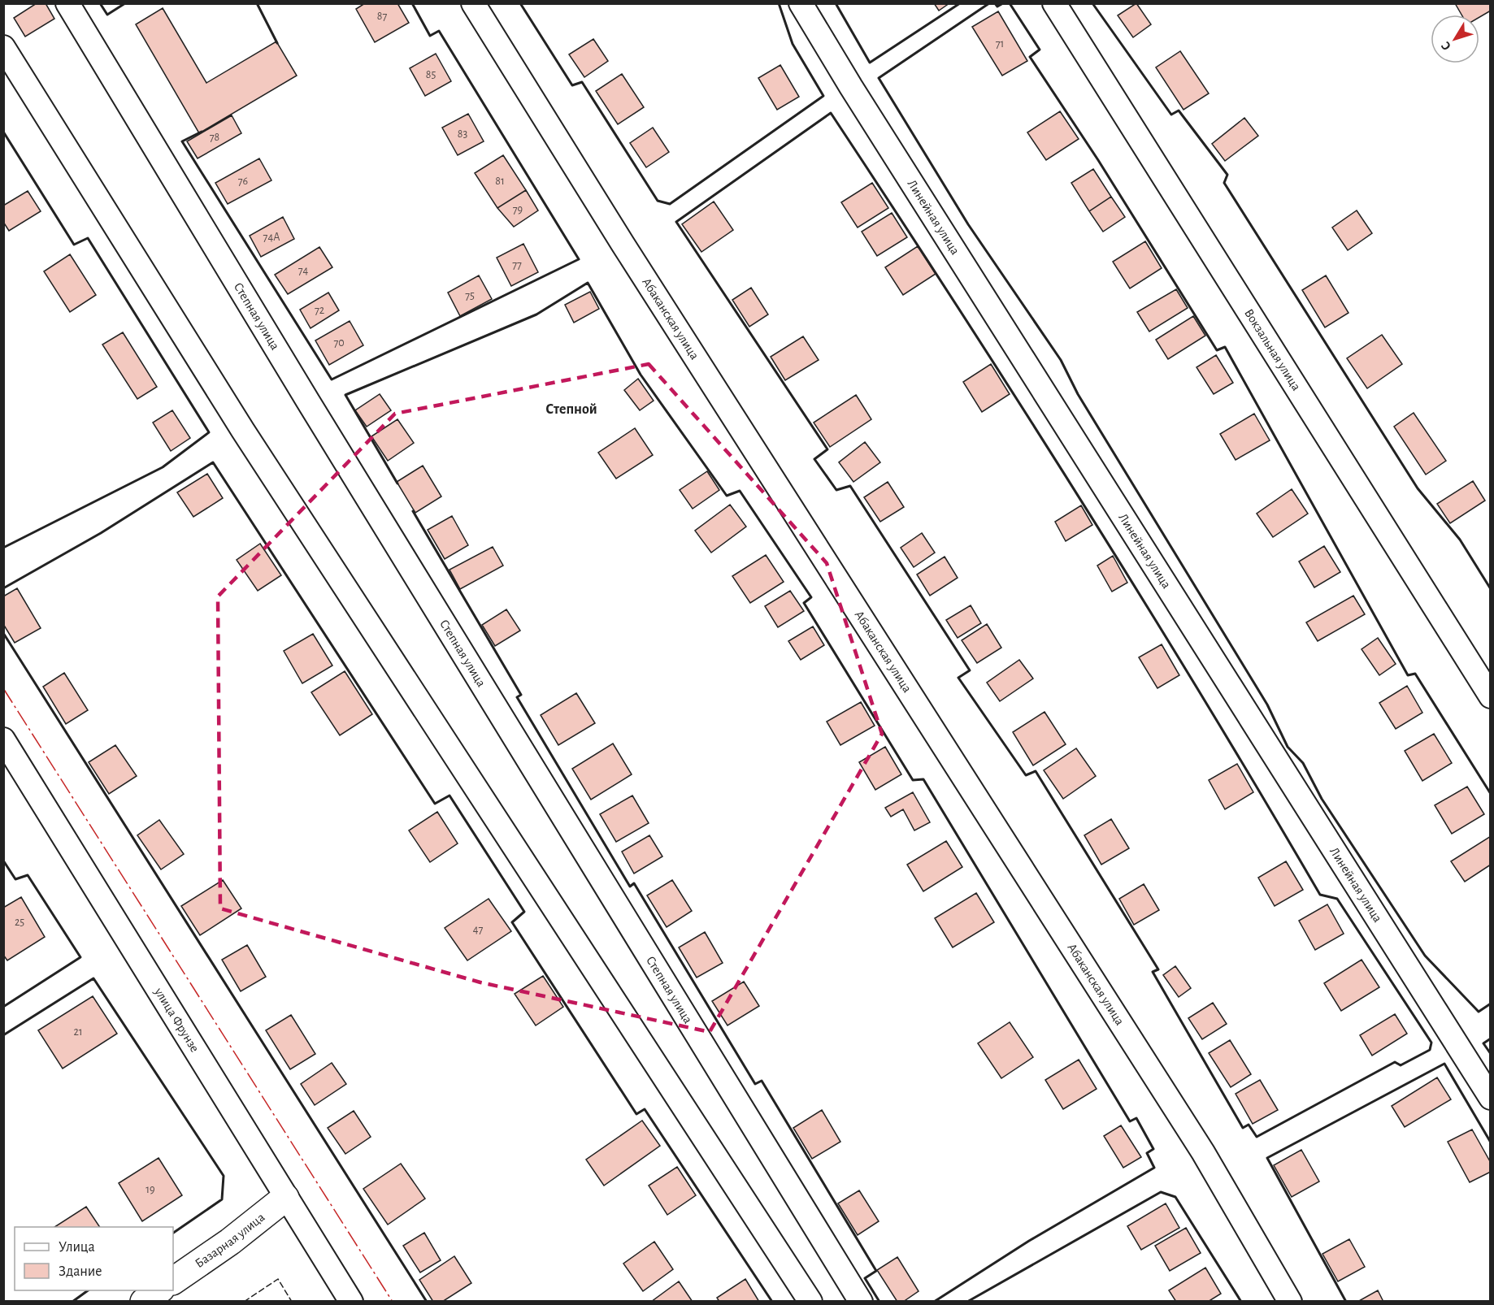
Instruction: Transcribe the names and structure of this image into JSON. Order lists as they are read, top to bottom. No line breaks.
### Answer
{"streets":{"street":["Линейная улица","Степная улица","Абаканская улица","Вокзальная улица","улица Фрунзе","Базарная улица"]},"crossings":[["улица Фрунзе","Базарная улица"]],"districts":["Степной"],"house_numbers":["87","71","85","83","78","76","81","79","74А","77","74","75","72","70","25","47","21","19"],"legend":["Улица","Здание"],"north":"bottom left"}
